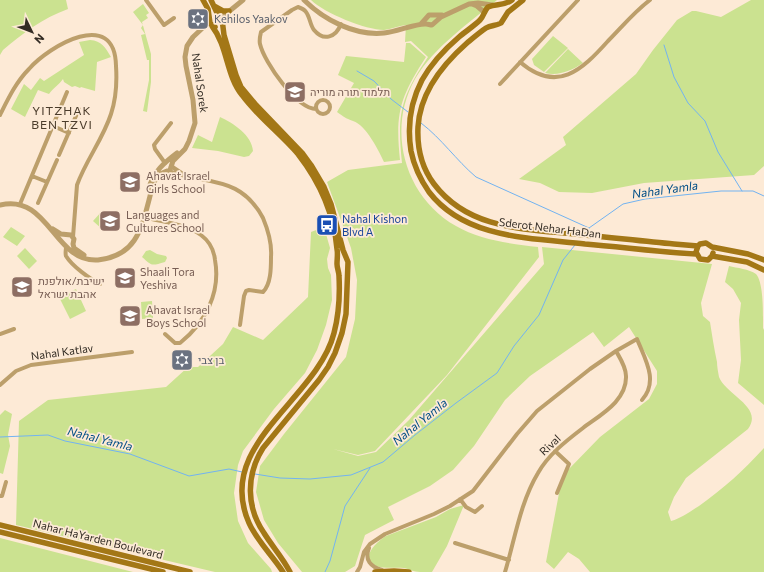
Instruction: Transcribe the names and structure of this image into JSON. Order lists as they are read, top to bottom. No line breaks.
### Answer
{"streets":{"main road":["Sderot Nehar HaDan","Nahar HaYarden Boulevard"],"street":["Nahal Sorek","Nahal Katlav","Rival"]},"districts":["YITZHAK BEN TZVI"],"water":["Nahal Yamla"],"places":{"synagogue":["Kehilos Yaakov","בן צבי"],"school or university":["תלמוד תורה מוריה","Ahavat Israel Girls School","Languages and Cultures School","Shaali Tora Yeshiva","ישיבת/אולפנת אהבת ישראל","Ahavat Israel Boys School"],"bus stop":["Nahal Kishon Blvd A"]},"north":"bottom right"}
